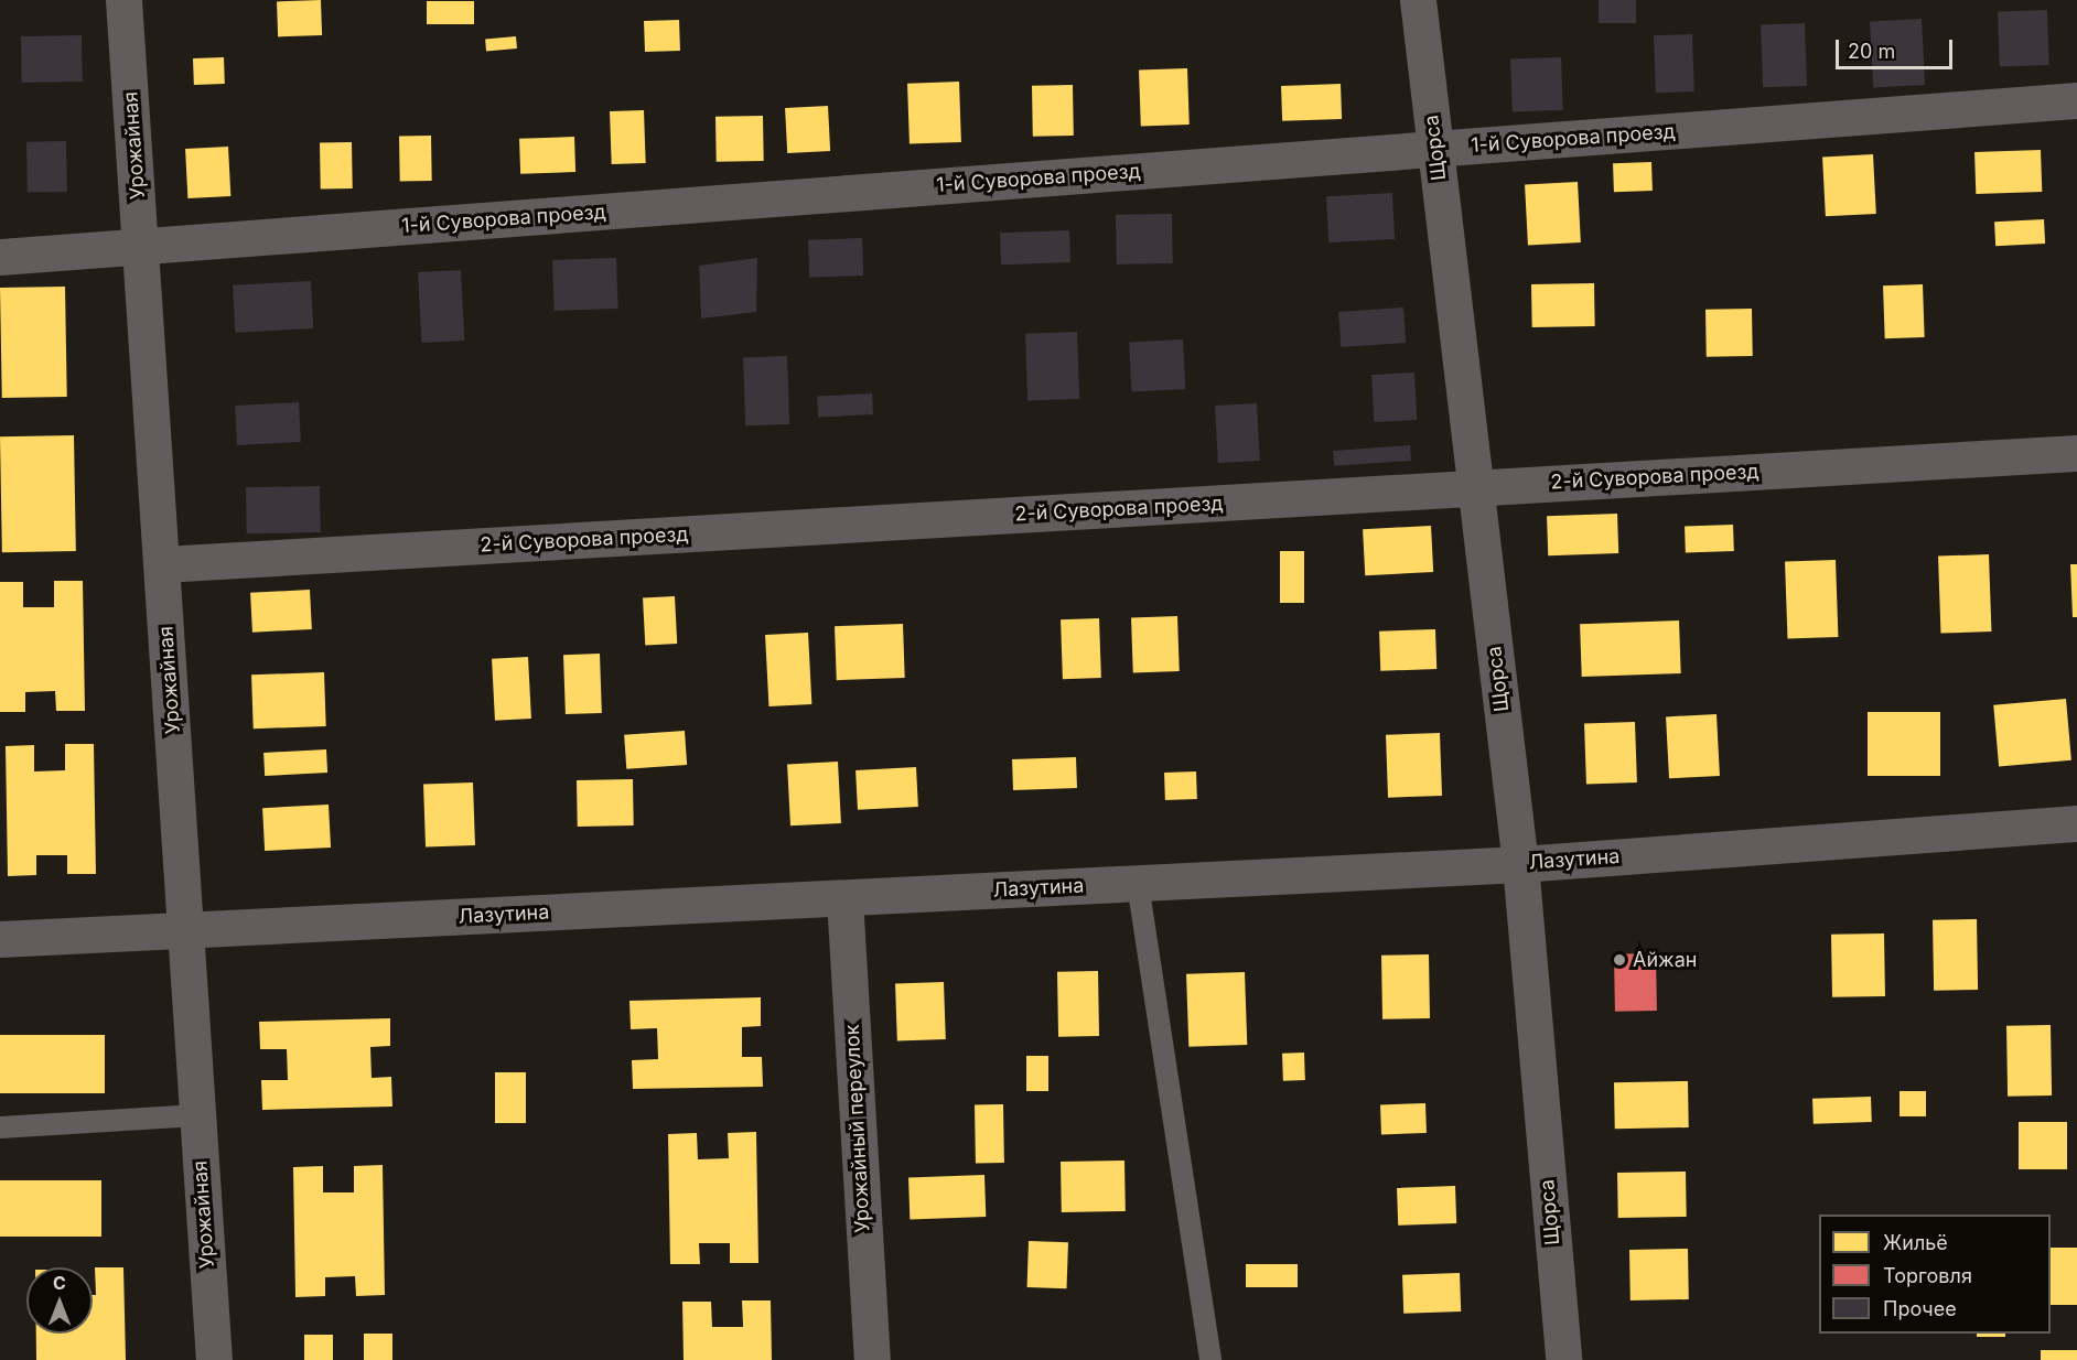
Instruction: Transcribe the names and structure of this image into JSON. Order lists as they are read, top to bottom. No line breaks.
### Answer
{"streets":{"street":["1-й Суворова проезд","Урожайная","Щорса","2-й Суворова проезд","Лазутина","Урожайный переулок"]},"crossings":[["1-й Суворова проезд","Урожайная"],["1-й Суворова проезд","Щорса"],["Урожайная","2-й Суворова проезд"],["Урожайная","Лазутина"],["Щорса","2-й Суворова проезд"],["Щорса","Лазутина"],["Лазутина","Урожайный переулок"]],"places":["Айжан"],"legend":["Жильё","Торговля","Прочее"],"scale_bar":"20 m","north":"top"}
